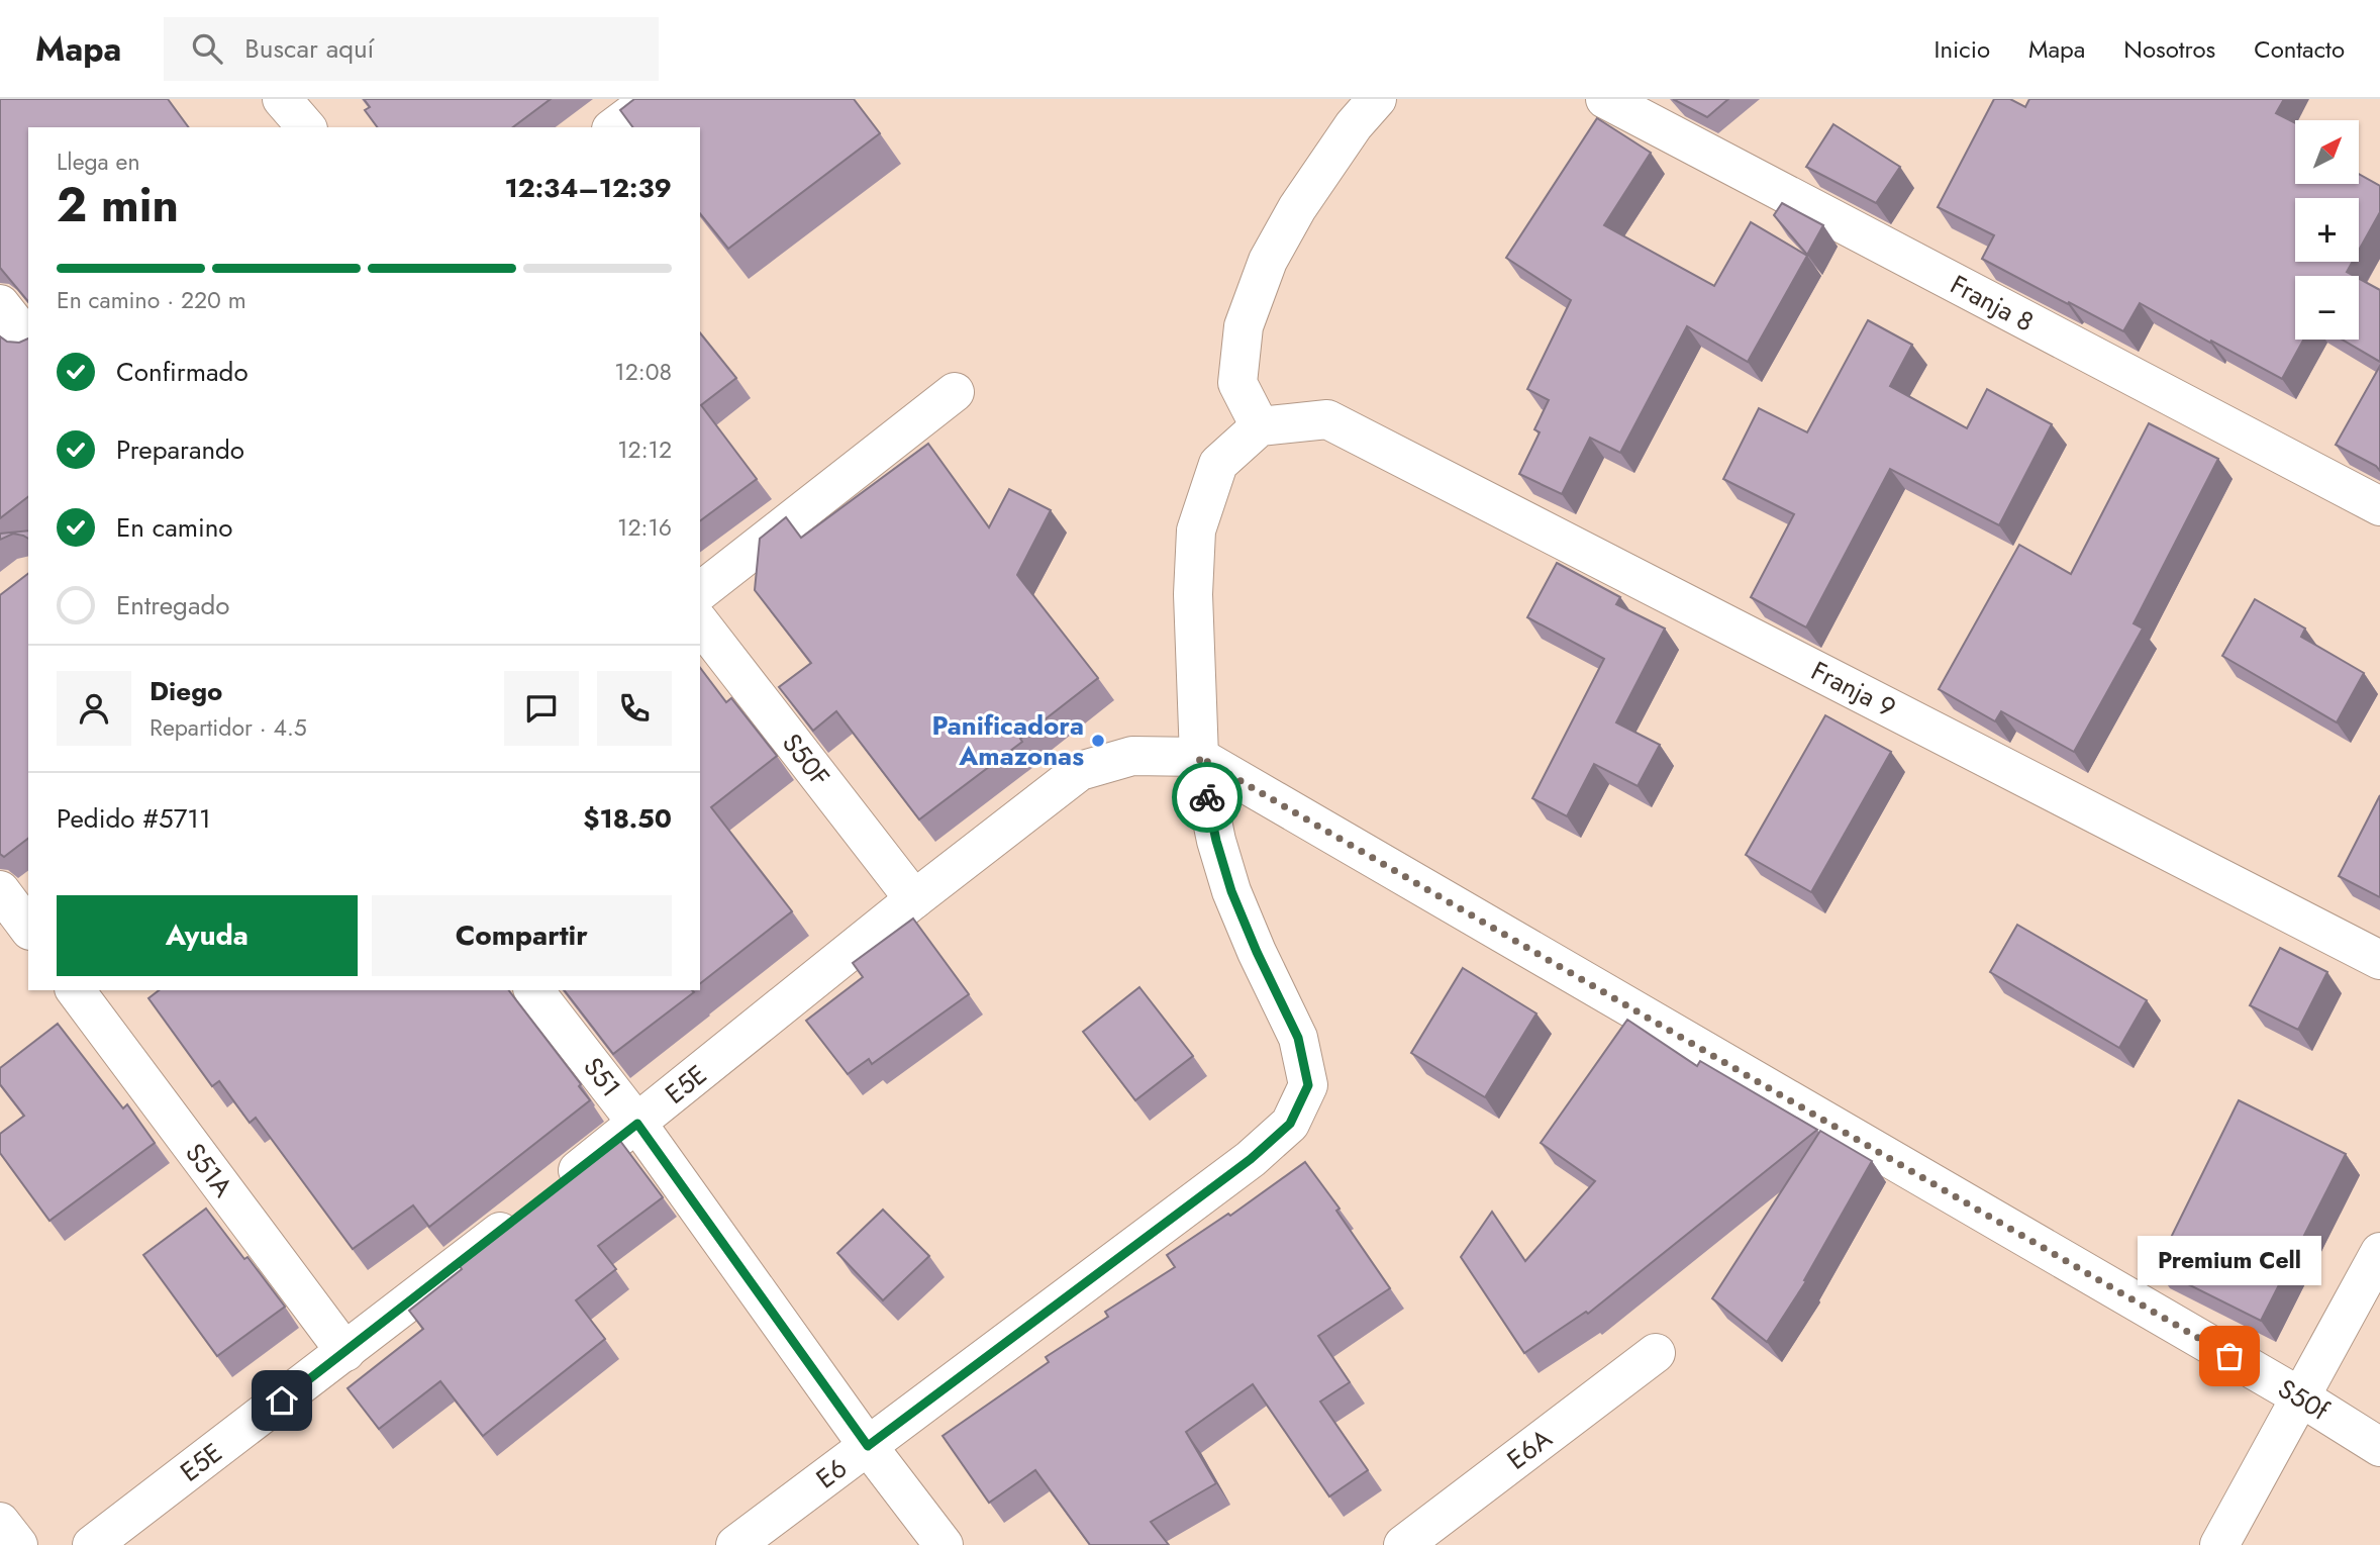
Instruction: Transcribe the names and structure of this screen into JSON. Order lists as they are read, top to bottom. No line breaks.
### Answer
{"streets":{"street":["Franja 8","Franja 9","S50F","S51","E5E","S51A","S50f","E6A","E6"]},"crossings":[["Franja 9","E6"],["S50F","E5E"],["S51","E5E"],["S51","E6"],["E5E","S51A"],["E5E","S50f"],["E5E","E6"],["S50f","E6"]],"places":["Panificadora Amazonas","Premium Cell"],"north":"top right","page":{"header":"Mapa","search":"Buscar aquí","nav":["Inicio","Mapa","Nosotros","Contacto"],"map_buttons":["+","−"],"heading":["2 min","Llega en","12:34–12:39"],"panel":["Diego","Repartidor · 4.5","Pedido #5711","$18.50"],"bar":"En camino · 220 m","list":[["Confirmado","12:08"],["Preparando","12:12"],["En camino","12:16"],"Entregado"],"buttons":["Ayuda","Compartir"],"bubble":"Premium Cell"}}
